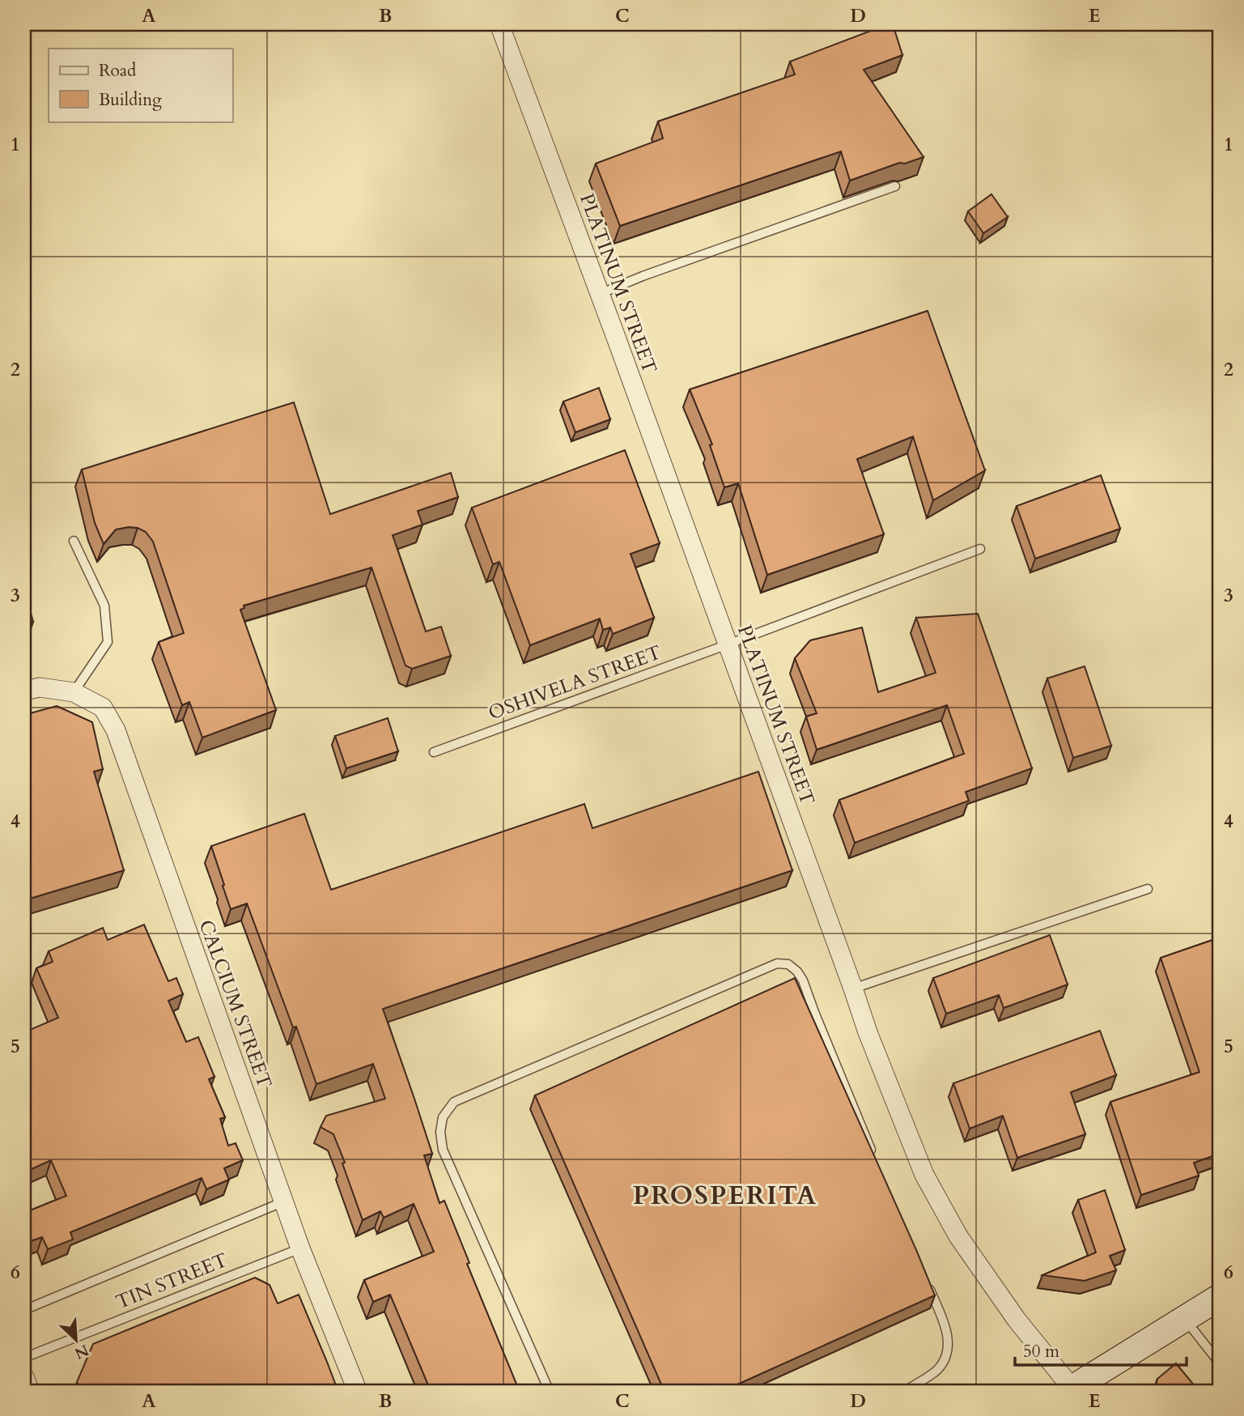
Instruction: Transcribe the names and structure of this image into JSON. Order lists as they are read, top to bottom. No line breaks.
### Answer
{"streets":{"street":["PLATINUM STREET","CALCIUM STREET"],"lane":["OSHIVELA STREET","TIN STREET"]},"crossings":[["PLATINUM STREET","OSHIVELA STREET"],["CALCIUM STREET","TIN STREET"]],"districts":["PROSPERITA"],"legend":["Road","Building"],"scale_bar":"50 m","north":"bottom right","grid":{"columns":["A","B","C","D","E"],"rows":["1","2","3","4","5","6"]}}
